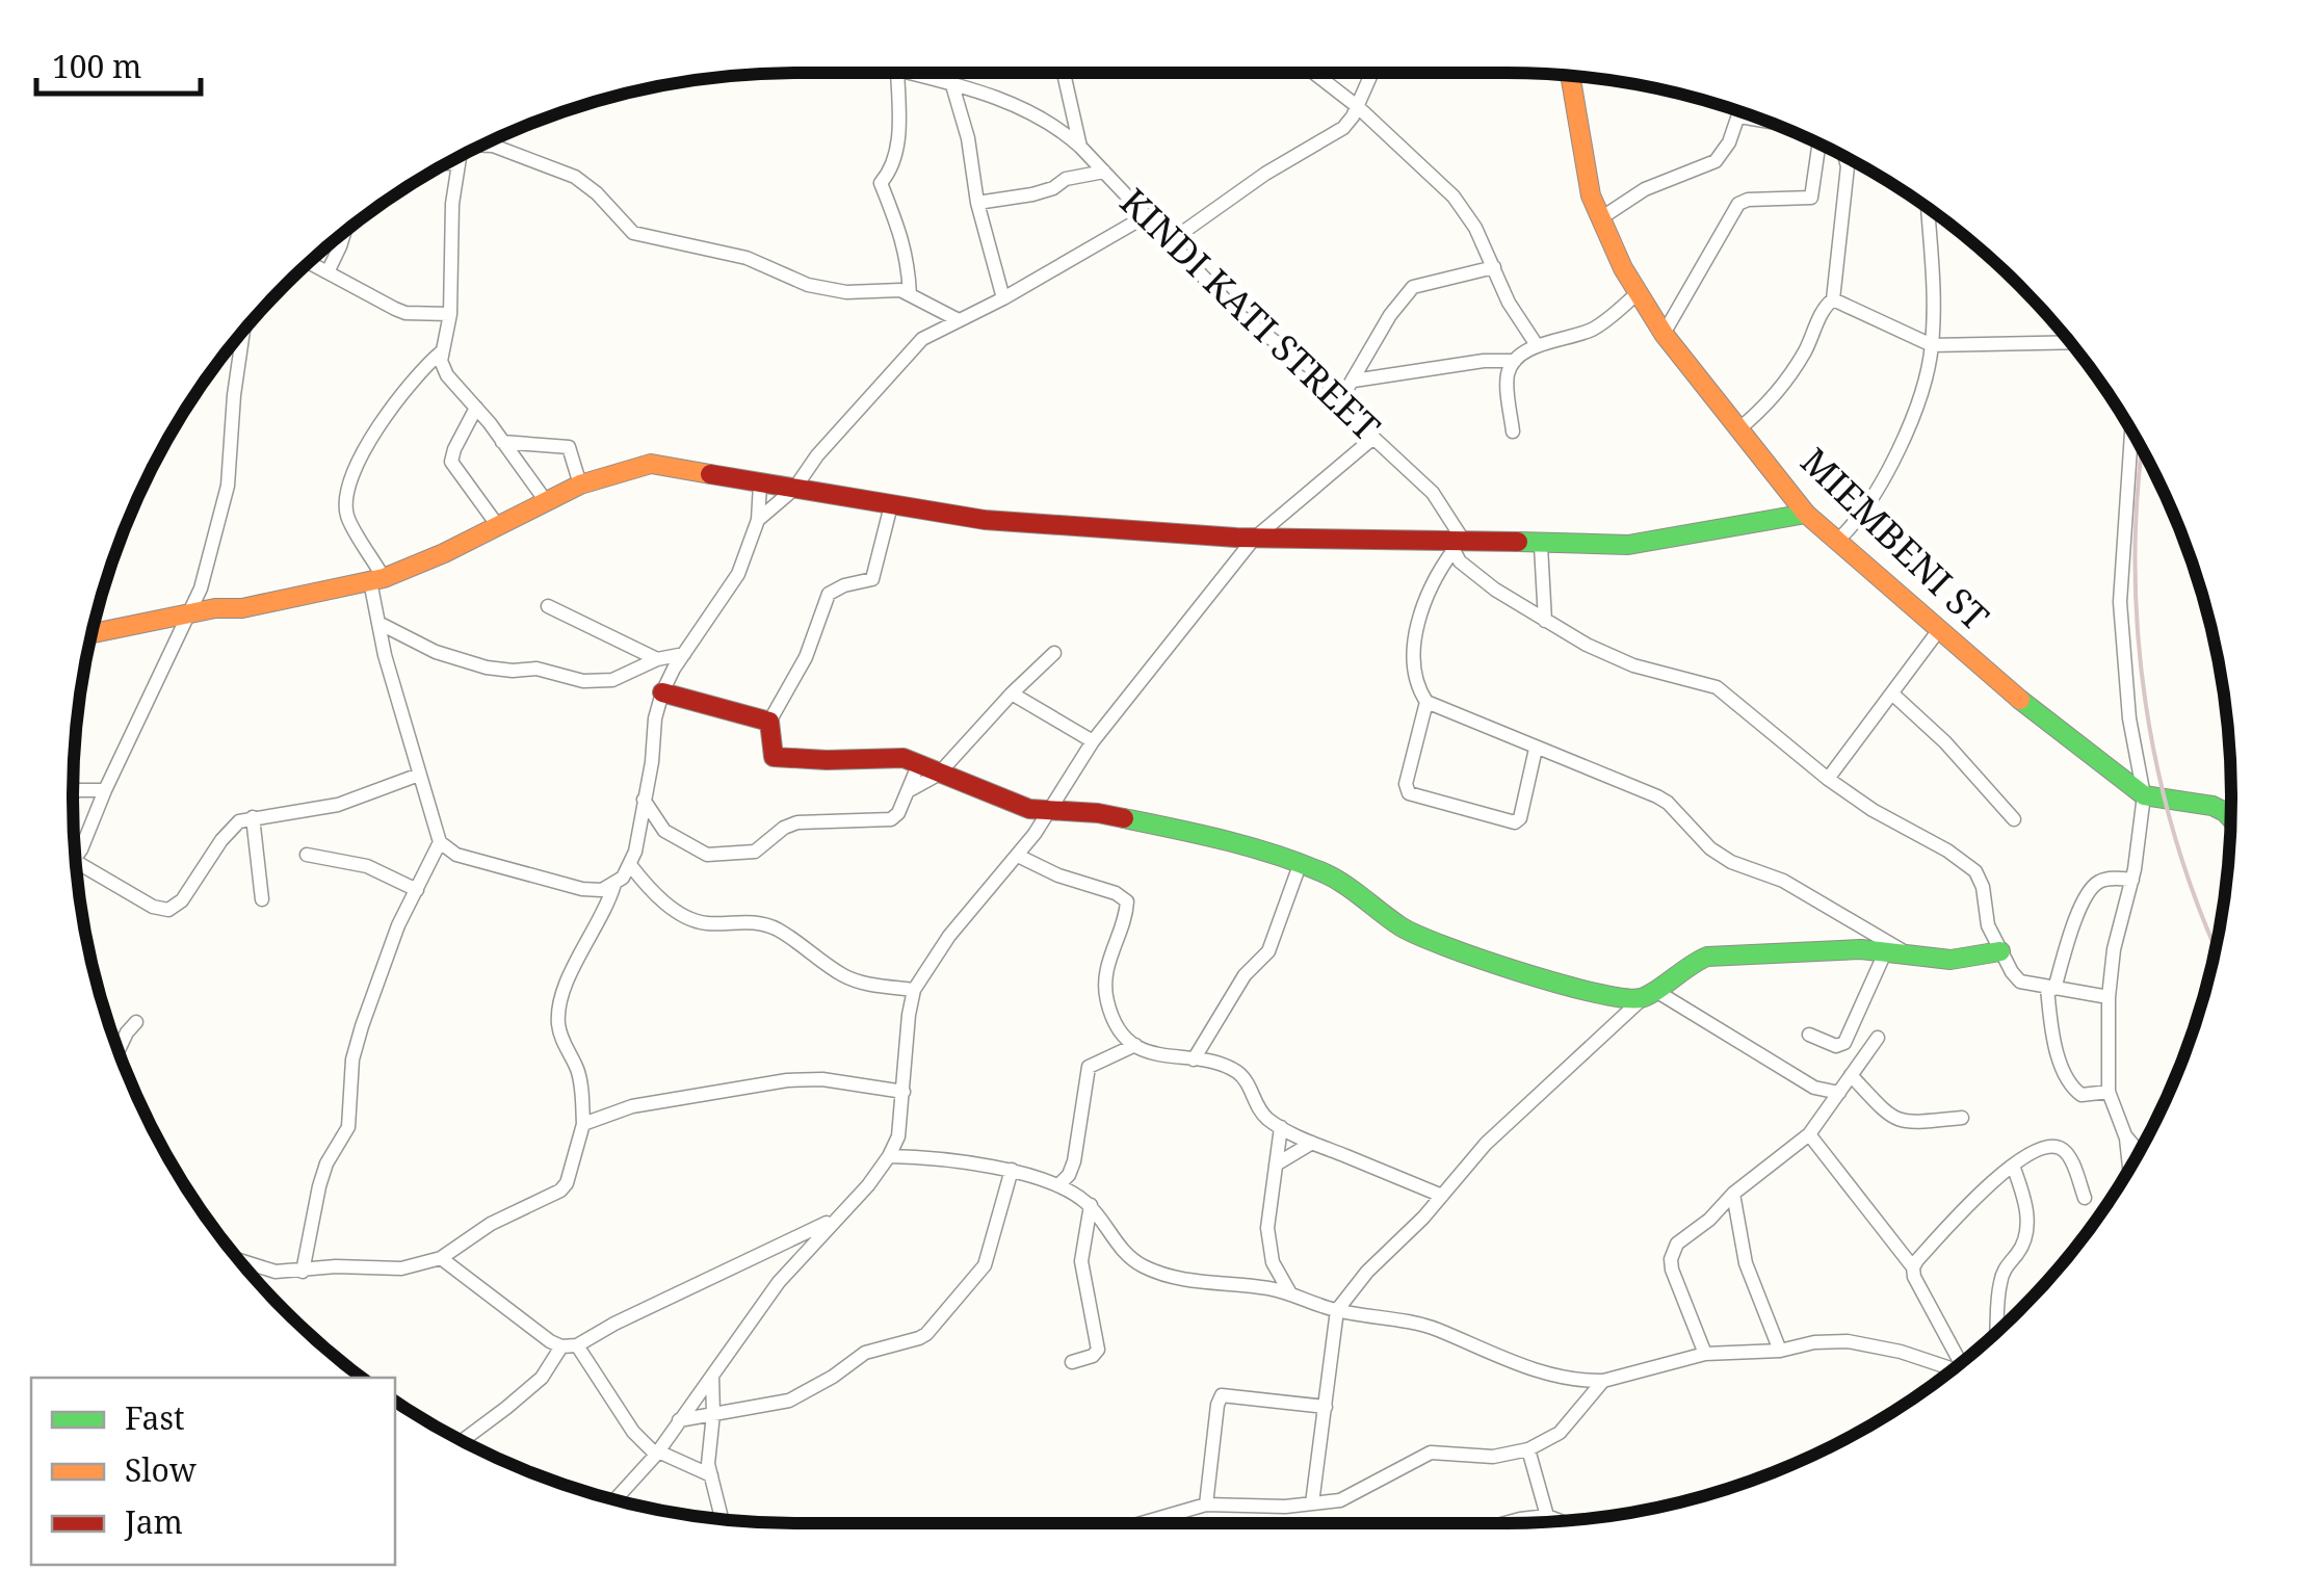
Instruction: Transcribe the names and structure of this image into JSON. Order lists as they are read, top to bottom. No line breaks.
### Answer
{"streets":{"street":["KINDI KATI STREET","MIEMBENI ST"]},"legend":["Fast","Slow","Jam"],"scale_bar":"100 m"}
